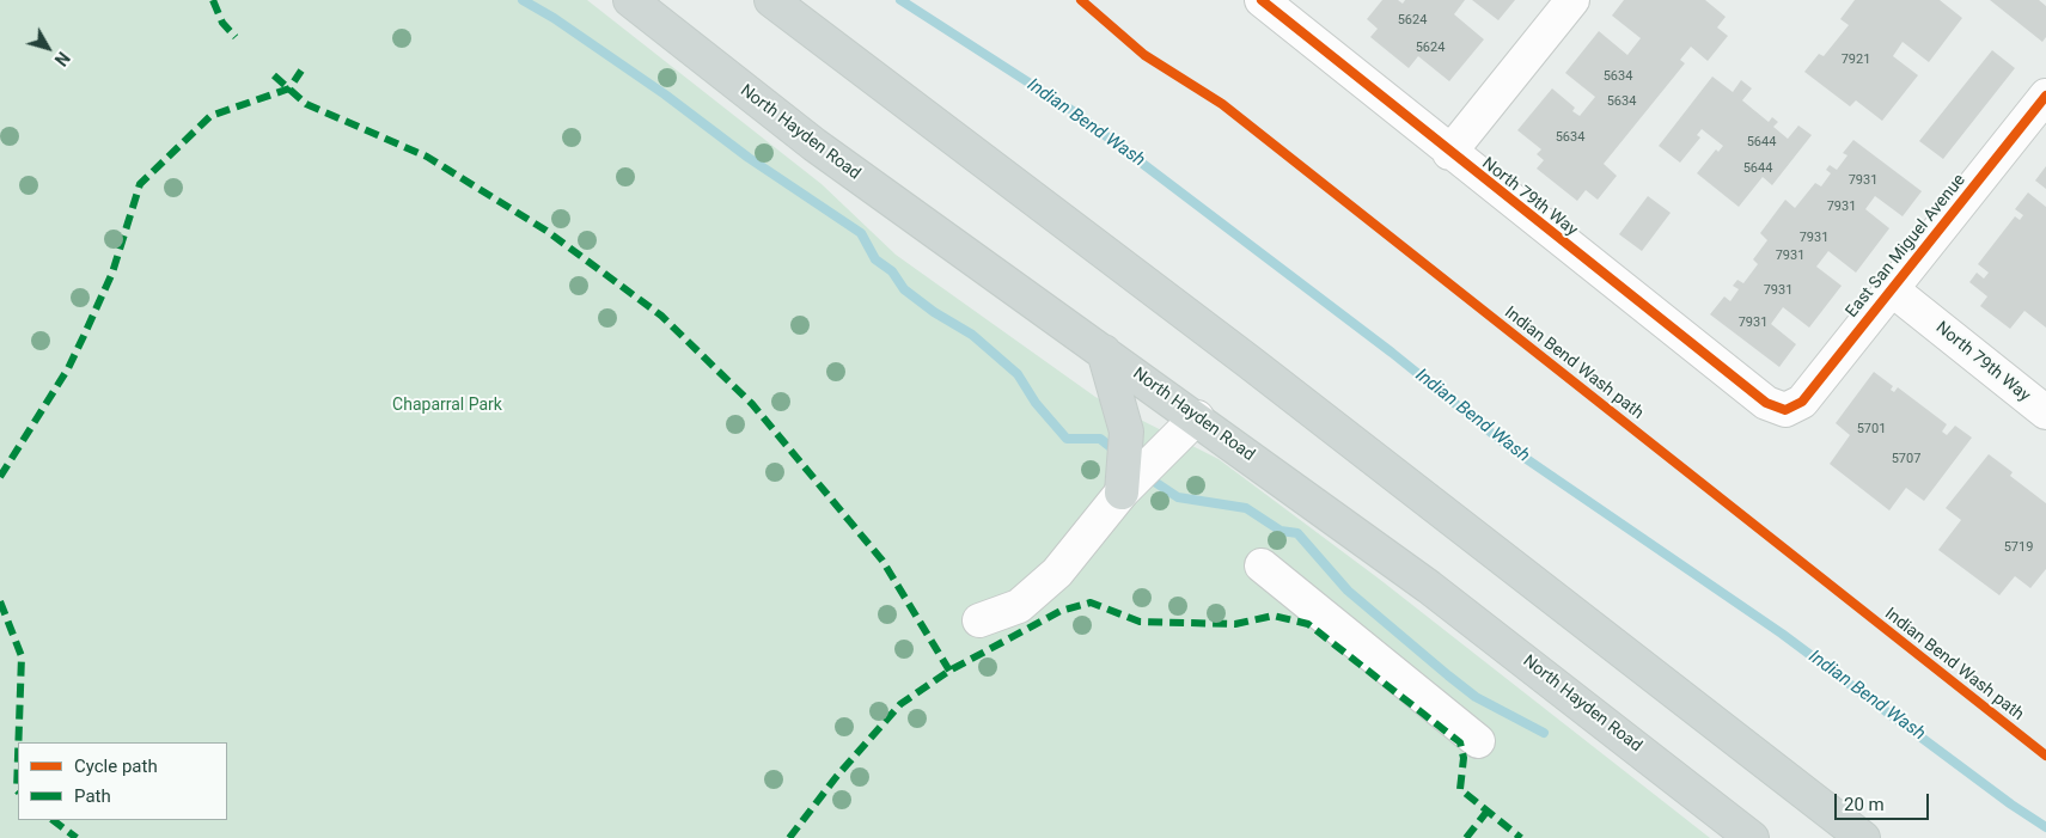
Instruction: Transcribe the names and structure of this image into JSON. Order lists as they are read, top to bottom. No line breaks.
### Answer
{"streets":{"main road":["North Hayden Road"],"street":["North 79th Way","East San Miguel Avenue"],"cycle path":["Indian Bend Wash path"]},"crossings":[["North 79th Way","East San Miguel Avenue"]],"water":["Indian Bend Wash"],"parks":["Chaparral Park"],"house_numbers":["5624","5624","7921","5634","5634","5634","5644","5644","7931","7931","7931","7931","7931","7931","5701","5707","5719"],"legend":["Cycle path","Path"],"scale_bar":"20 m","north":"bottom right"}
